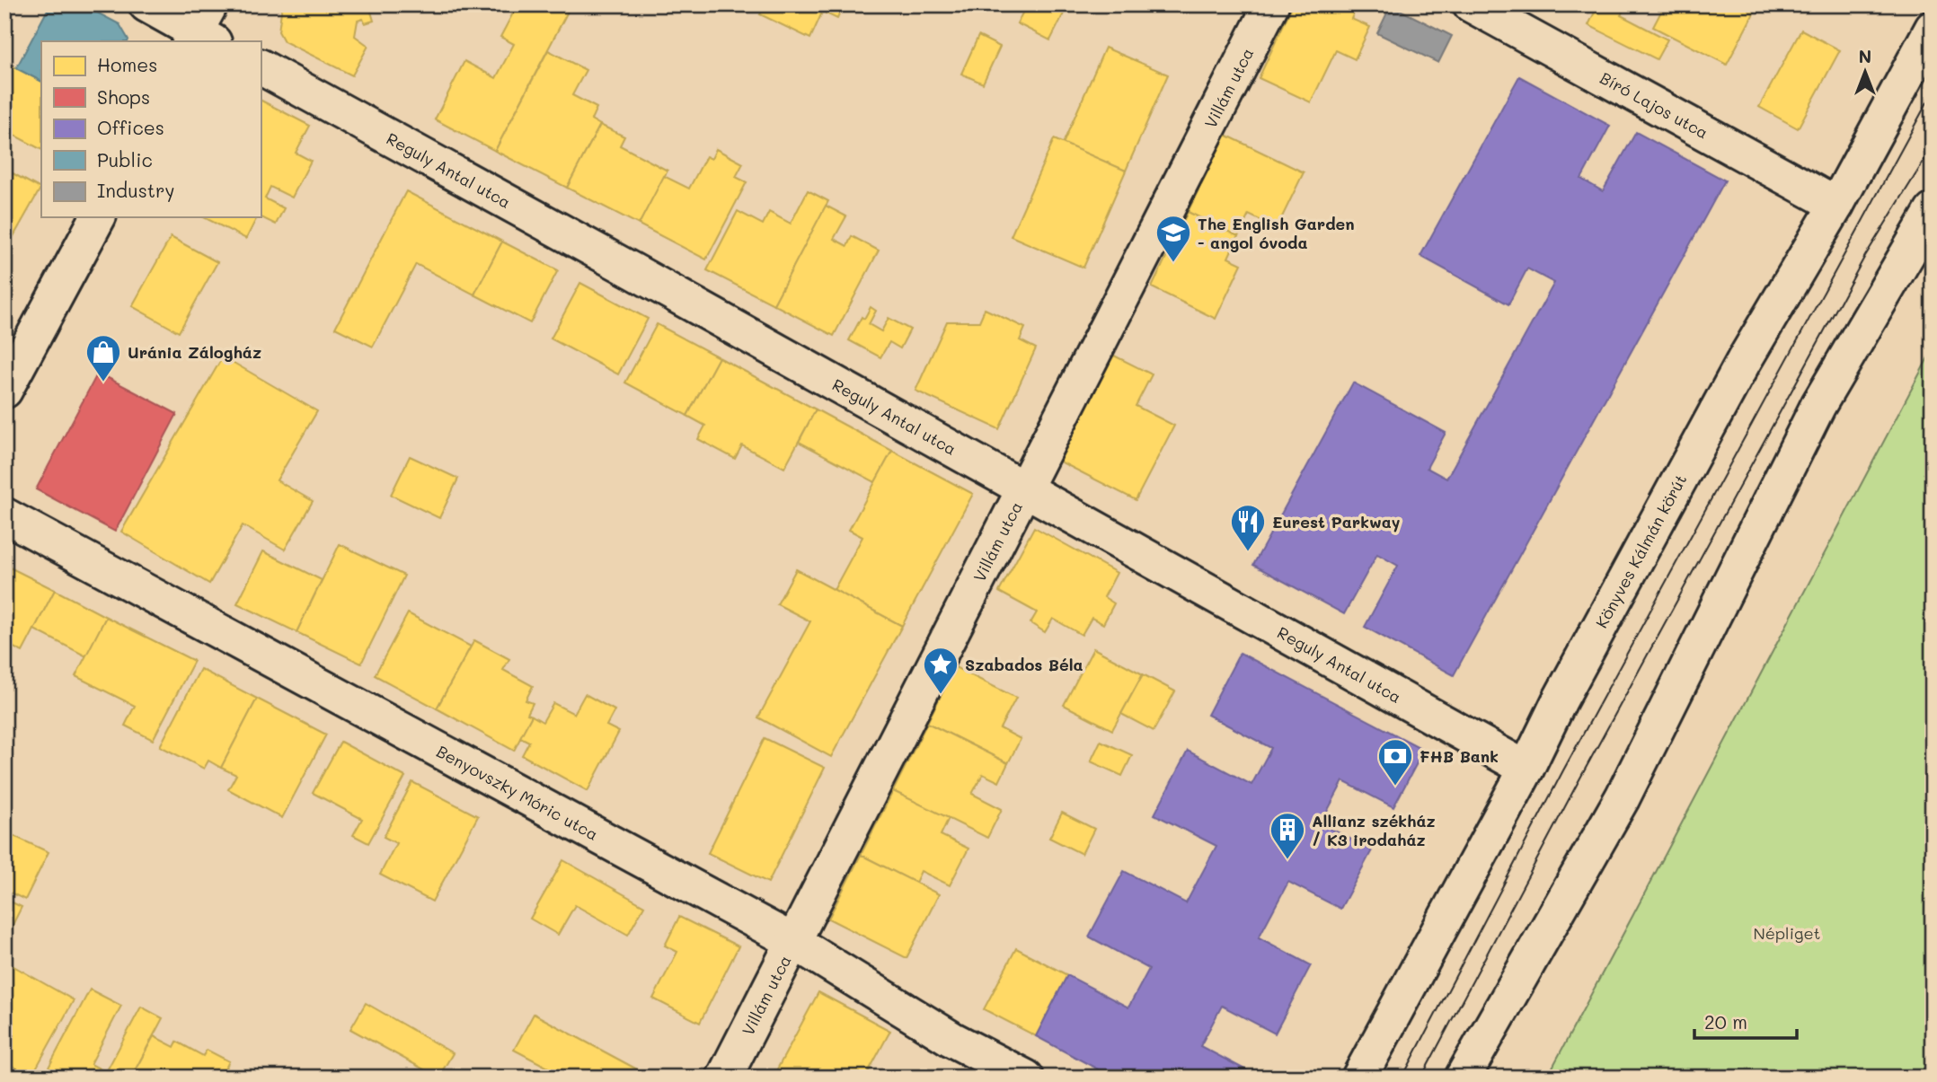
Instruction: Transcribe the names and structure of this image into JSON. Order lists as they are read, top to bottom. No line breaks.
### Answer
{"streets":{"street":["Villám utca","Bíró Lajos utca","Reguly Antal utca","Könyves Kálmán körút","Benyovszky Móric utca"]},"crossings":[["Villám utca","Reguly Antal utca"],["Villám utca","Benyovszky Móric utca"],["Bíró Lajos utca","Könyves Kálmán körút"],["Reguly Antal utca","Könyves Kálmán körút"]],"parks":["Népliget"],"places":{"school or university":["The English Garden - angol óvoda"],"shop":["Uránia Zálogház"],"restaurant":["Eurest Parkway"],"place":["Szabados Béla"],"bank":["FHB Bank"],"building":["Allianz székház / K3 irodaház"]},"legend":["Homes","Shops","Offices","Public","Industry"],"scale_bar":"20 m","north":"top"}
